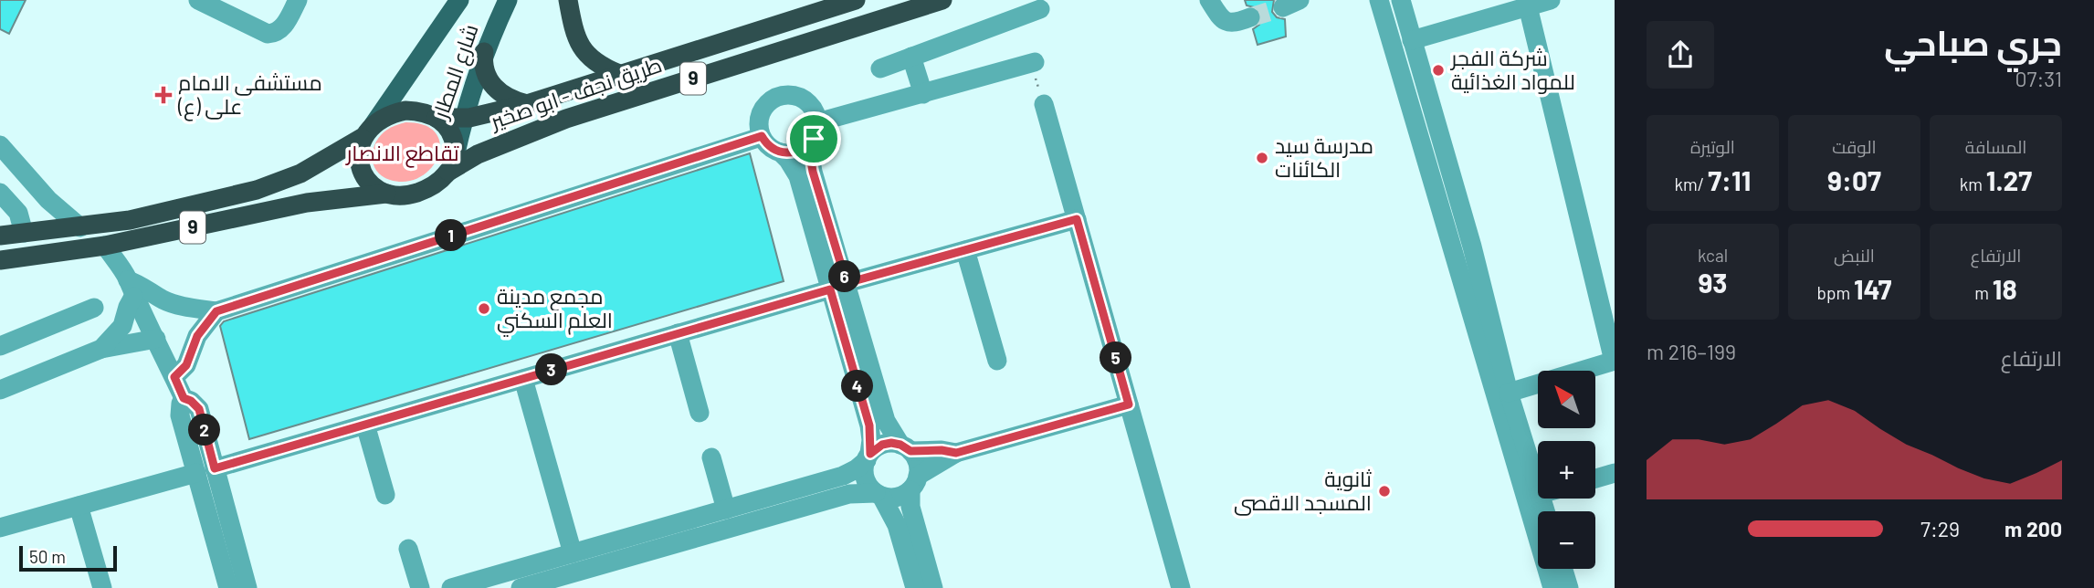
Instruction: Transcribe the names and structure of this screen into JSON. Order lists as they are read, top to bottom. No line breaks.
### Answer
{"streets":{"highway":["9","طريق نجف - ابو صخير"],"main road":["شارع المطار"]},"crossings":[["شارع المطار","9"],["شارع المطار","طريق نجف - ابو صخير"],["9","طريق نجف - ابو صخير"]],"parks":["تقاطع الانصار"],"places":{"other":["شركة الفجر للمواد الغذائية","مدرسة سيد الكائنات","مجمع مدينة العلم السكني","ثانوية المسجد الاقصى"],"health":["مستشفی الامام علی (ع)"]},"scale_bar":"50 m","north":"top left","page":{"heading":["جري صباحي","07:31"],"stats":[["المسافة","1.27 km"],["الوقت","9:07"],["الوتيرة","7:11 /km"],["الارتفاع","18 m"],["النبض","147 bpm"],["kcal","93"]],"pins":["1","6","5","3","4","2"],"chart":["الارتفاع","199–216 m"],"map_buttons":["+","−"],"list":[{"name":"200 m","note":"7:29"}],"scale":"50 m"}}
